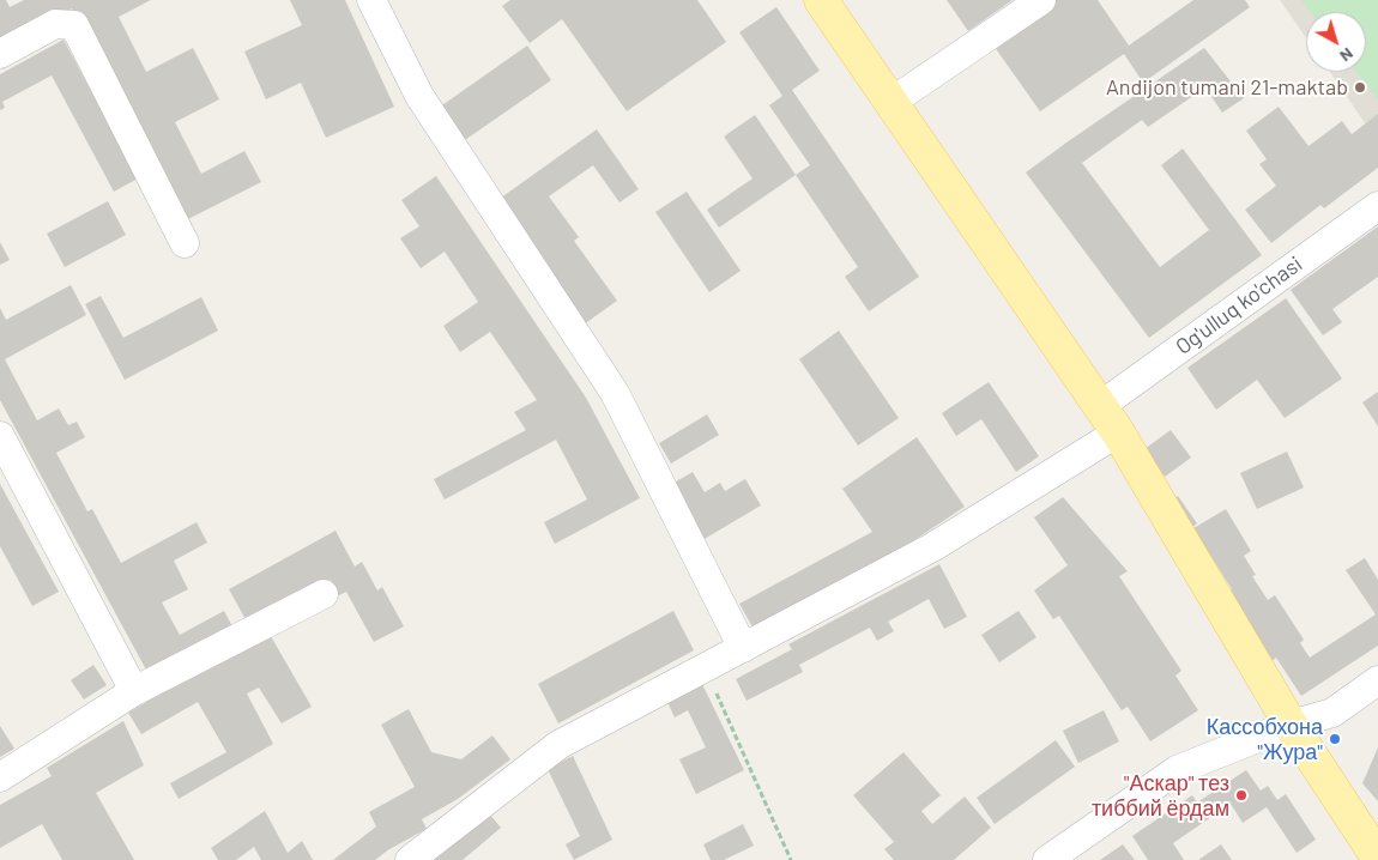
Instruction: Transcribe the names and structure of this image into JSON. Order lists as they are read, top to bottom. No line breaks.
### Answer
{"streets":{"street":["Og'ulluq ko'chasi"]},"places":["Andijon tumani 21-maktab","Кассобхона \"Жура\"","\"Аскар\" тез тиббий ёрдам"],"north":"bottom right"}
